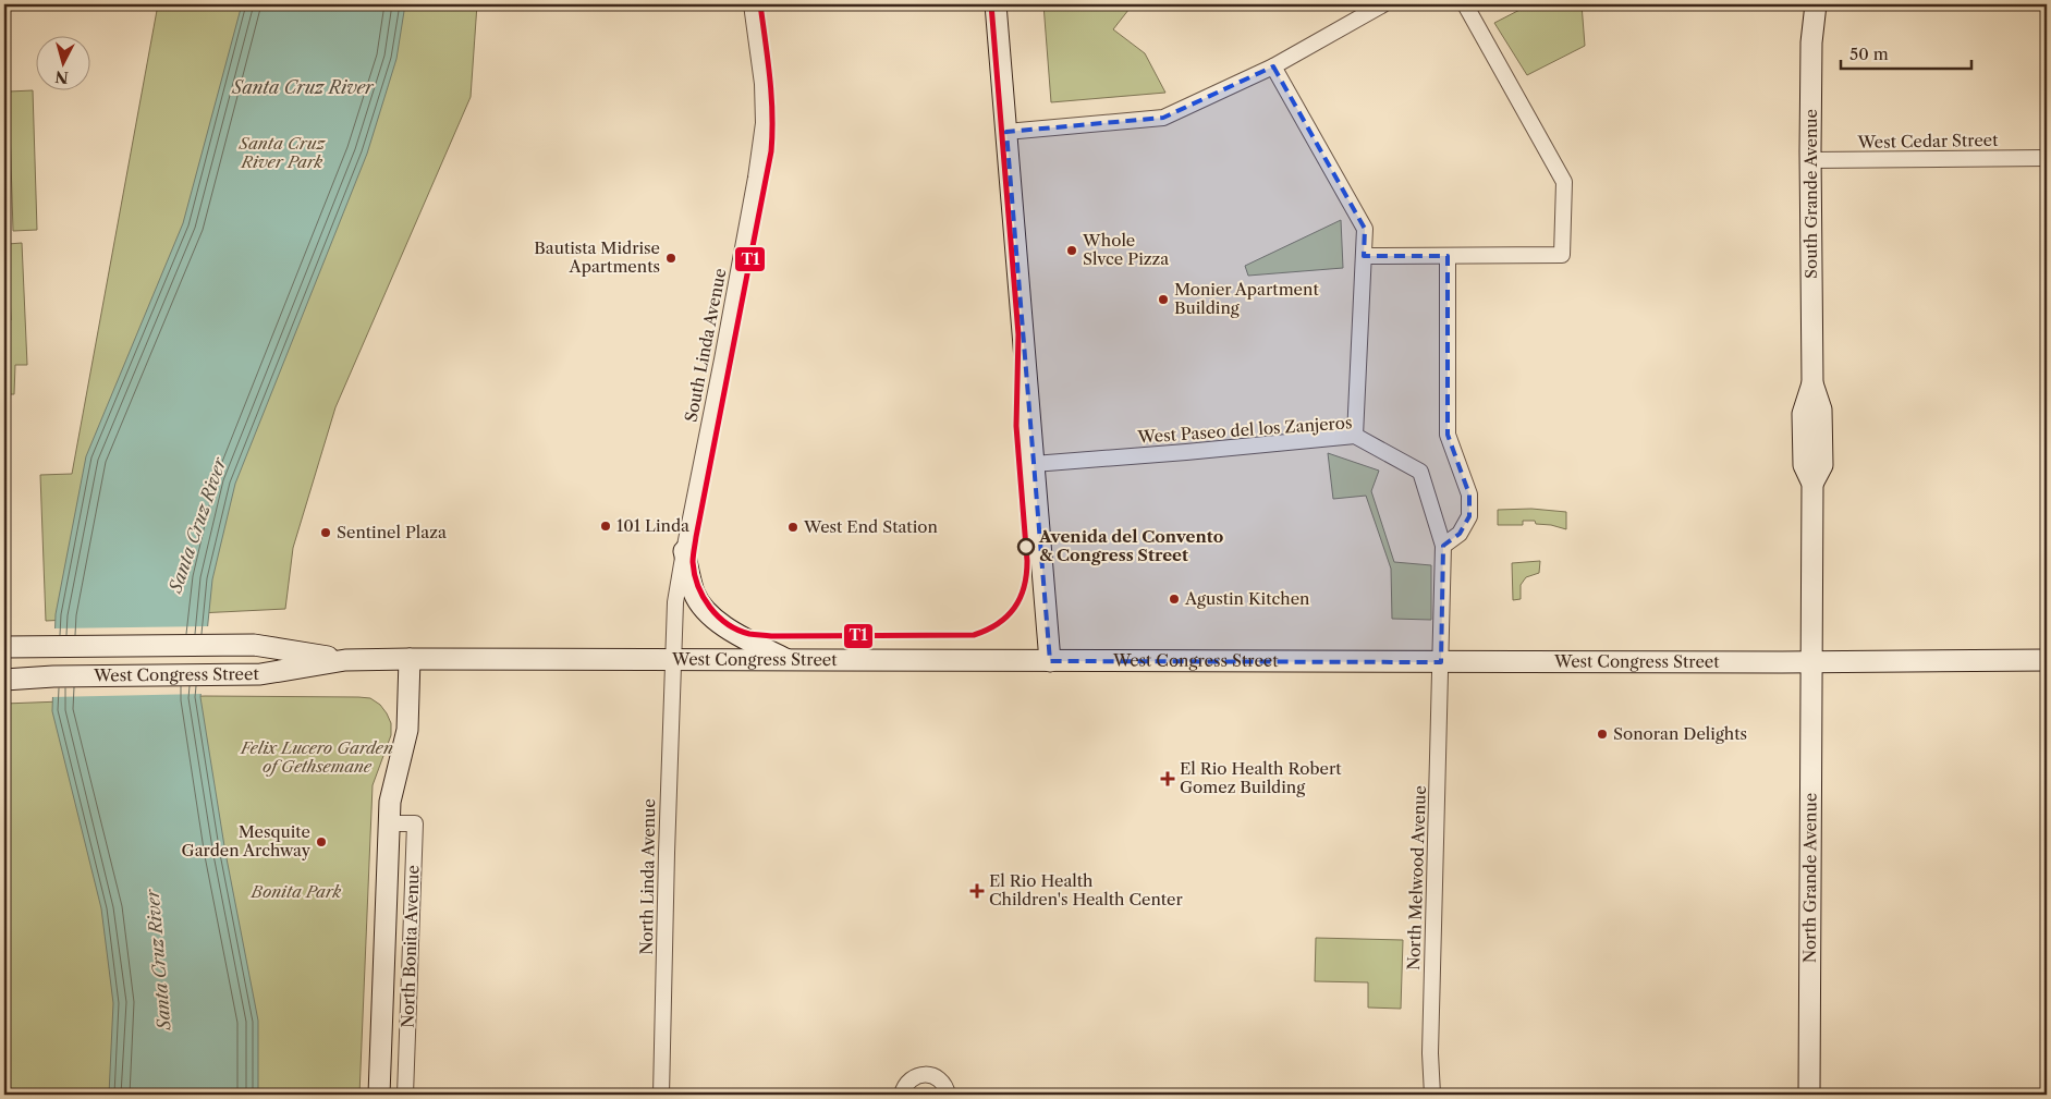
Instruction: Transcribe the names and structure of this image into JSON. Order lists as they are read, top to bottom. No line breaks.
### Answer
{"streets":{"main road":["South Grande Avenue","West Congress Street","North Grande Avenue","North Bonita Avenue"],"street":["West Cedar Street","South Linda Avenue","West Paseo del los Zanjeros","North Linda Avenue","North Melwood Avenue"]},"crossings":[["West Cedar Street","South Grande Avenue"],["South Grande Avenue","West Congress Street"],["South Grande Avenue","North Grande Avenue"],["South Linda Avenue","West Congress Street"],["South Linda Avenue","North Linda Avenue"],["West Paseo del los Zanjeros","West Congress Street"],["West Paseo del los Zanjeros","North Melwood Avenue"],["West Congress Street","North Linda Avenue"],["West Congress Street","North Melwood Avenue"],["West Congress Street","North Grande Avenue"],["West Congress Street","North Bonita Avenue"]],"water":["Santa Cruz River"],"parks":["Santa Cruz River Park","Felix Lucero Garden of Gethsemane","Bonita Park"],"places":{"other":["Whole Slvce Pizza","Bautista Midrise Apartments","Monier Apartment Building","101 Linda","West End Station","Sentinel Plaza","Avenida del Convento & Congress Street","Agustin Kitchen","Sonoran Delights","Mesquite Garden Archway"],"health":["El Rio Health Robert Gomez Building","El Rio Health Children's Health Center"]},"lines":["transit line T1"],"scale_bar":"50 m","north":"bottom"}
